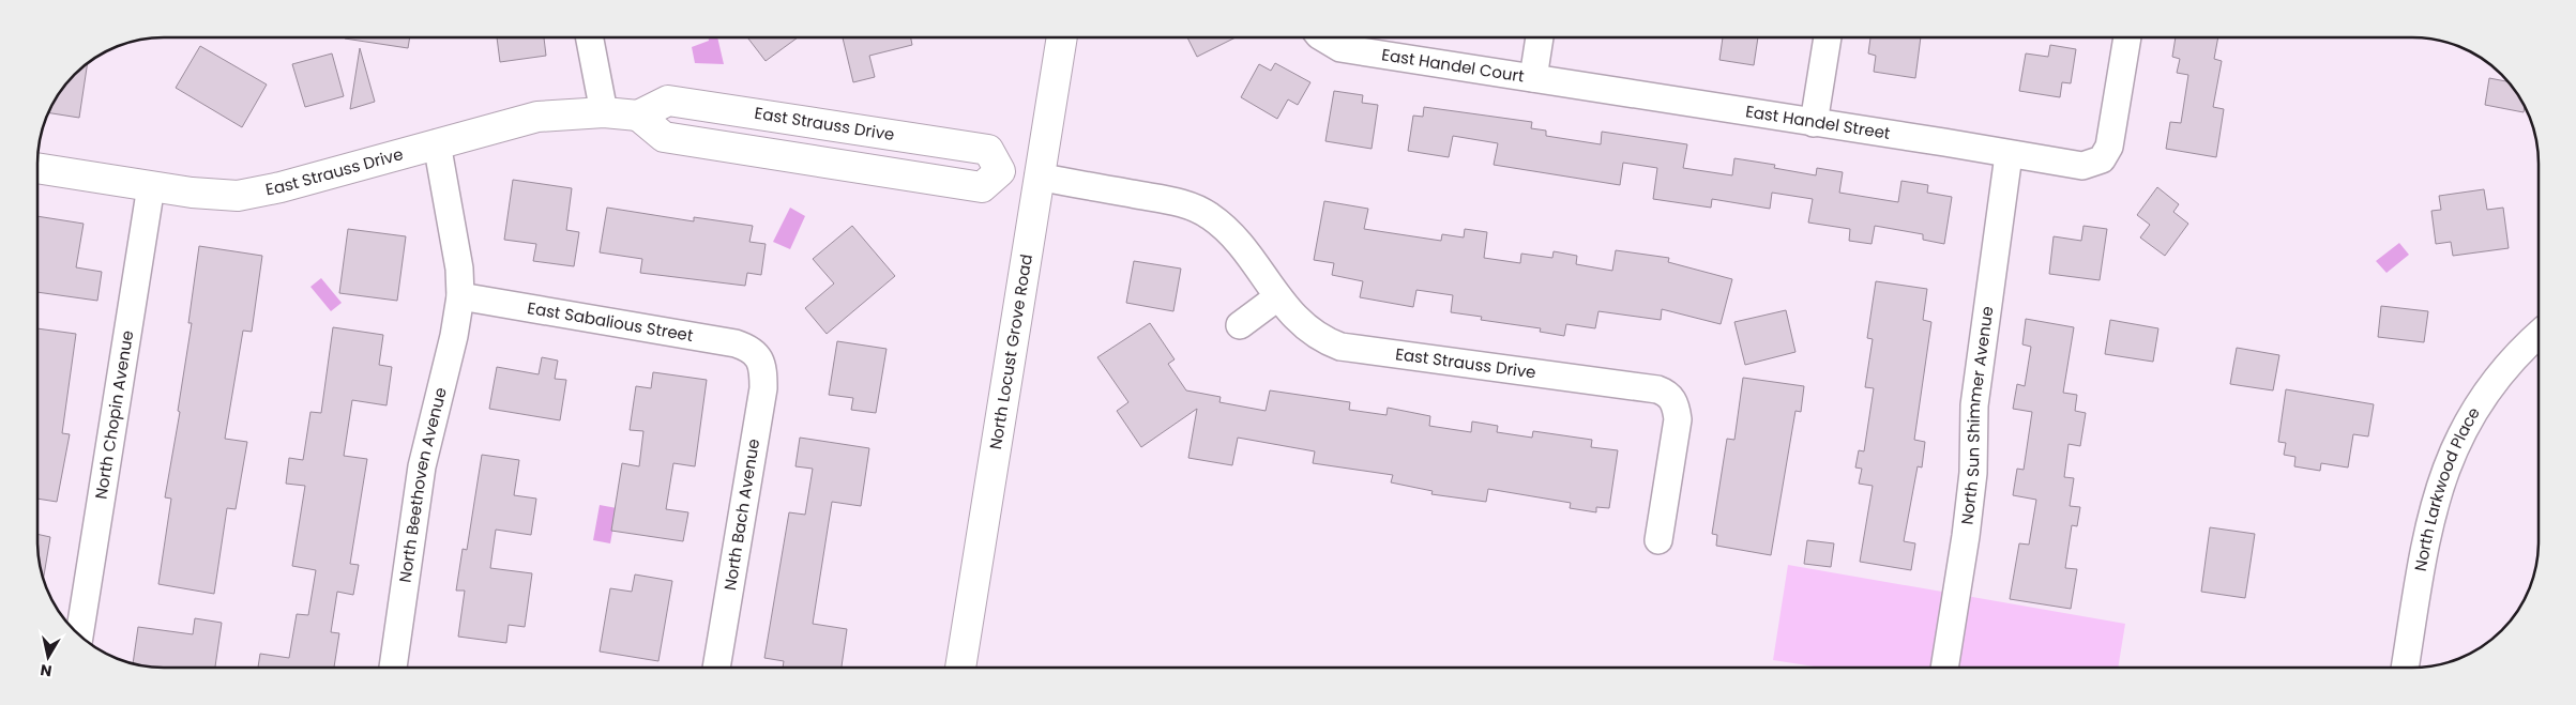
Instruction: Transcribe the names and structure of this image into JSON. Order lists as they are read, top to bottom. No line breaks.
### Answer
{"streets":{"street":["East Handel Court","East Handel Street","East Strauss Drive","East Sabalious Street","North Locust Grove Road","North Chopin Avenue","North Sun Shimmer Avenue","North Beethoven Avenue","North Larkwood Place","North Bach Avenue"]},"crossings":[["East Handel Court","East Handel Street"],["East Handel Street","North Sun Shimmer Avenue"],["East Strauss Drive","North Locust Grove Road"],["East Strauss Drive","North Chopin Avenue"],["East Strauss Drive","North Beethoven Avenue"],["East Sabalious Street","North Beethoven Avenue"],["East Sabalious Street","North Bach Avenue"]],"north":"bottom"}
